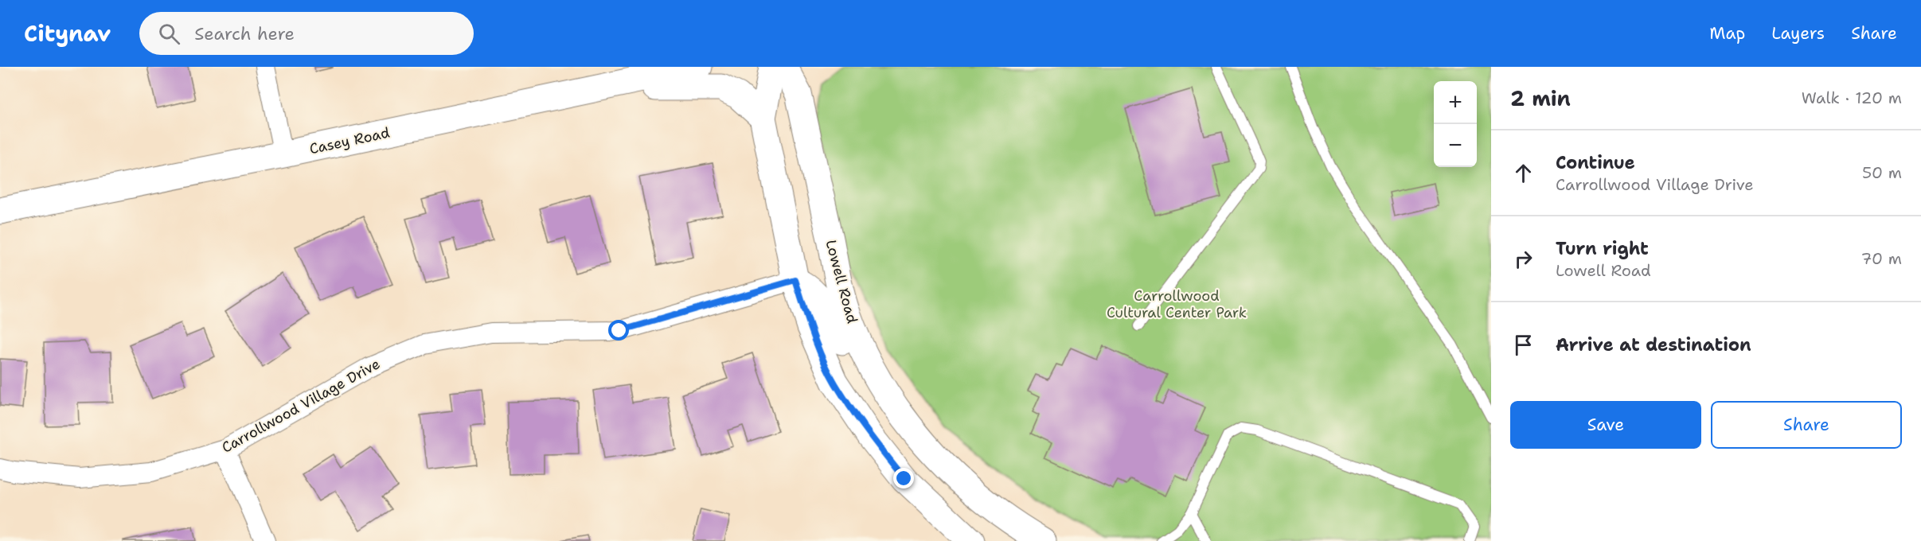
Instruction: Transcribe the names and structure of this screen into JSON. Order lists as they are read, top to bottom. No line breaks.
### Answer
{"streets":{"street":["Casey Road","Lowell Road","Carrollwood Village Drive"]},"parks":["Carrollwood Cultural Center Park"],"page":{"header":"Citynav","search":"Search here","nav":["Map","Layers","Share"],"heading":["2 min","Walk · 120 m"],"map_buttons":["+","−"],"list":[["Continue","Carrollwood Village Drive","50 m"],["Turn right","Lowell Road","70 m"],"Arrive at destination"],"buttons":["Save","Share"]}}
